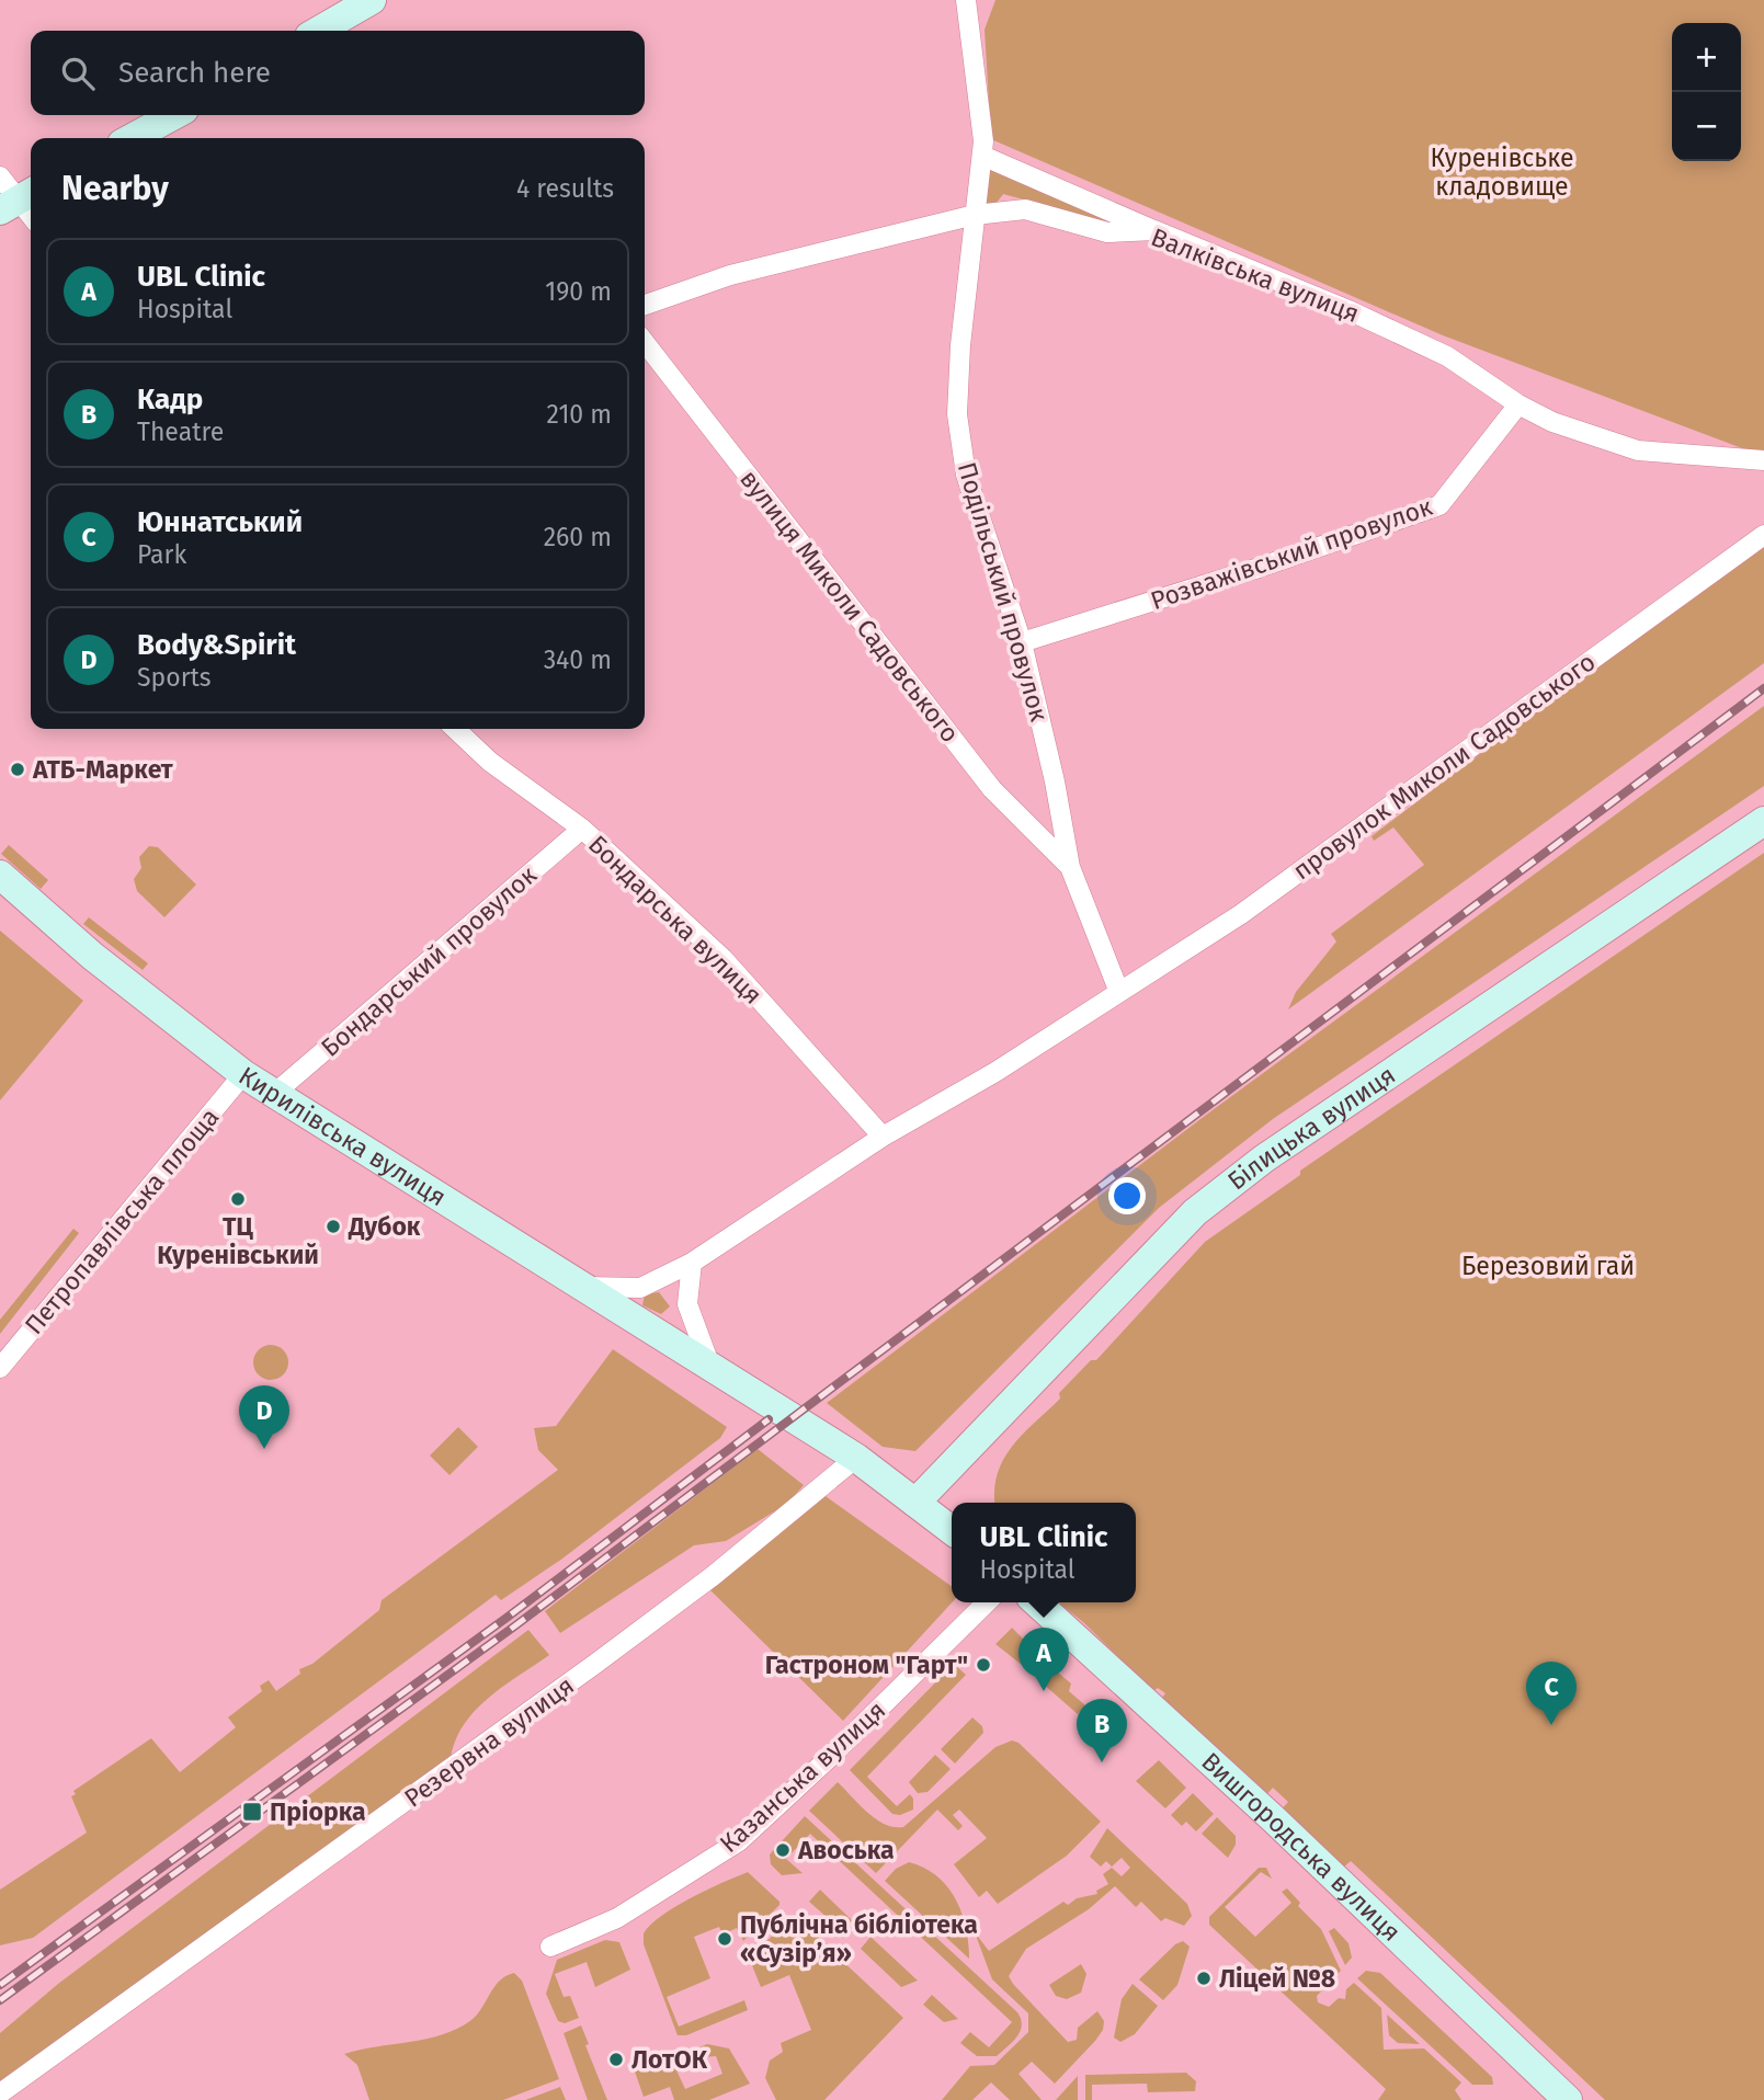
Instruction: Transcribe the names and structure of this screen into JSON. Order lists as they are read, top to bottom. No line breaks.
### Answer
{"streets":{"main road":["Білицька вулиця","Кирилівська вулиця","Вишгородська вулиця"],"street":["Валківська вулиця","Розважівський провулок","Подільський провулок","вулиця Миколи Садовського","провулок Миколи Садовського","Бондарська вулиця","Бондарський провулок","Петропавлівська площа","Резервна вулиця","Казанська вулиця"]},"crossings":[["Валківська вулиця","Розважівський провулок"],["Валківська вулиця","Подільський провулок"],["Розважівський провулок","Подільський провулок"],["Подільський провулок","вулиця Миколи Садовського"],["Подільський провулок","провулок Миколи Садовського"],["Бондарська вулиця","Бондарський провулок"],["Бондарський провулок","Кирилівська вулиця"],["Кирилівська вулиця","Петропавлівська площа"]],"parks":["Куренівське кладовище","Березовий гай"],"places":{"other":["АТБ-Маркет","ТЦ Куренівський","Дубок","Гастроном \"Гарт\"","Авоська","Публічна бібліотека «Сузір’я»","Ліцей №8","ЛотОК"],"transit":["Пріорка"]},"page":{"map_buttons":["+","−"],"search":"Search here","heading":["Nearby","4 results"],"list":[{"mark":"A","name":"UBL Clinic","note":"Hospital","value":"190 m"},{"mark":"B","name":"Кадр","note":"Theatre","value":"210 m"},{"mark":"C","name":"Юннатський","note":"Park","value":"260 m"},{"mark":"D","name":"Body&Spirit","note":"Sports","value":"340 m"}],"pins":["D","A","C","B"],"popup":["UBL Clinic","Hospital"]}}
